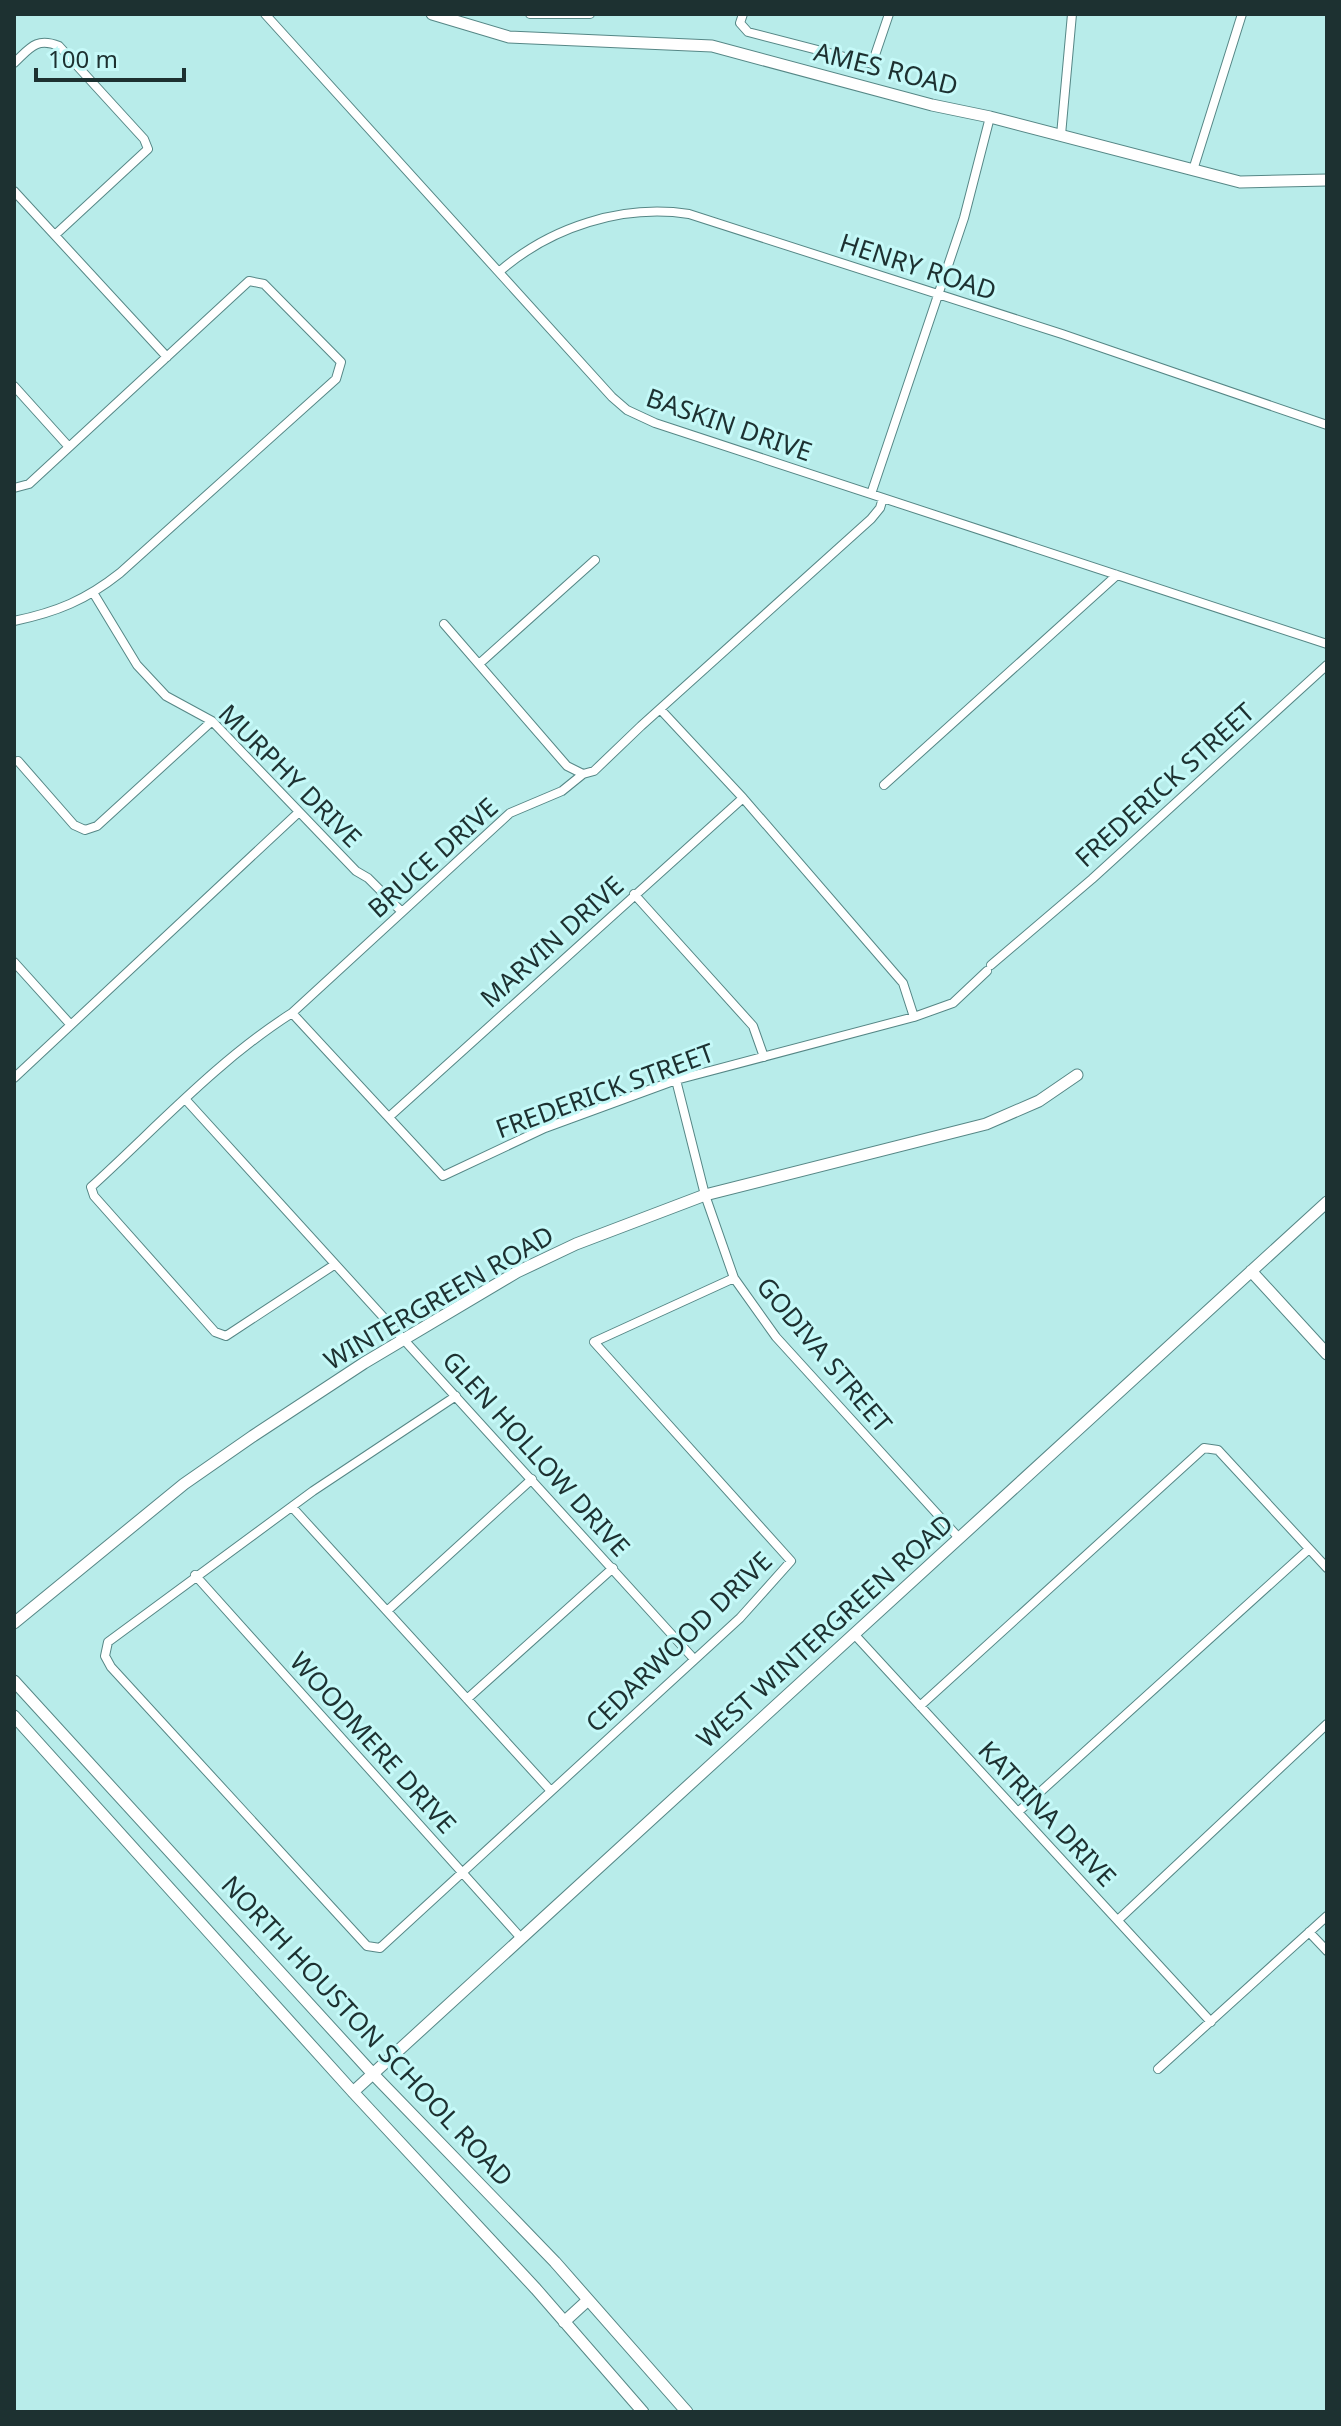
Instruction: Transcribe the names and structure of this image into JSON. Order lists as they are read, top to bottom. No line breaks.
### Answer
{"streets":{"main road":["AMES ROAD","WINTERGREEN ROAD","WEST WINTERGREEN ROAD","NORTH HOUSTON SCHOOL ROAD"],"street":["HENRY ROAD","BASKIN DRIVE","MURPHY DRIVE","FREDERICK STREET","BRUCE DRIVE","MARVIN DRIVE","GODIVA STREET","GLEN HOLLOW DRIVE","CEDARWOOD DRIVE","WOODMERE DRIVE","KATRINA DRIVE"]},"crossings":[["HENRY ROAD","BASKIN DRIVE"],["BASKIN DRIVE","BRUCE DRIVE"],["MURPHY DRIVE","BRUCE DRIVE"],["FREDERICK STREET","BRUCE DRIVE"],["FREDERICK STREET","MARVIN DRIVE"],["FREDERICK STREET","GODIVA STREET"],["BRUCE DRIVE","GLEN HOLLOW DRIVE"],["WINTERGREEN ROAD","GODIVA STREET"],["WINTERGREEN ROAD","GLEN HOLLOW DRIVE"],["GODIVA STREET","WEST WINTERGREEN ROAD"],["GODIVA STREET","CEDARWOOD DRIVE"],["GLEN HOLLOW DRIVE","CEDARWOOD DRIVE"],["WEST WINTERGREEN ROAD","WOODMERE DRIVE"],["WEST WINTERGREEN ROAD","KATRINA DRIVE"],["WEST WINTERGREEN ROAD","NORTH HOUSTON SCHOOL ROAD"],["CEDARWOOD DRIVE","WOODMERE DRIVE"]],"scale_bar":"100 m"}
